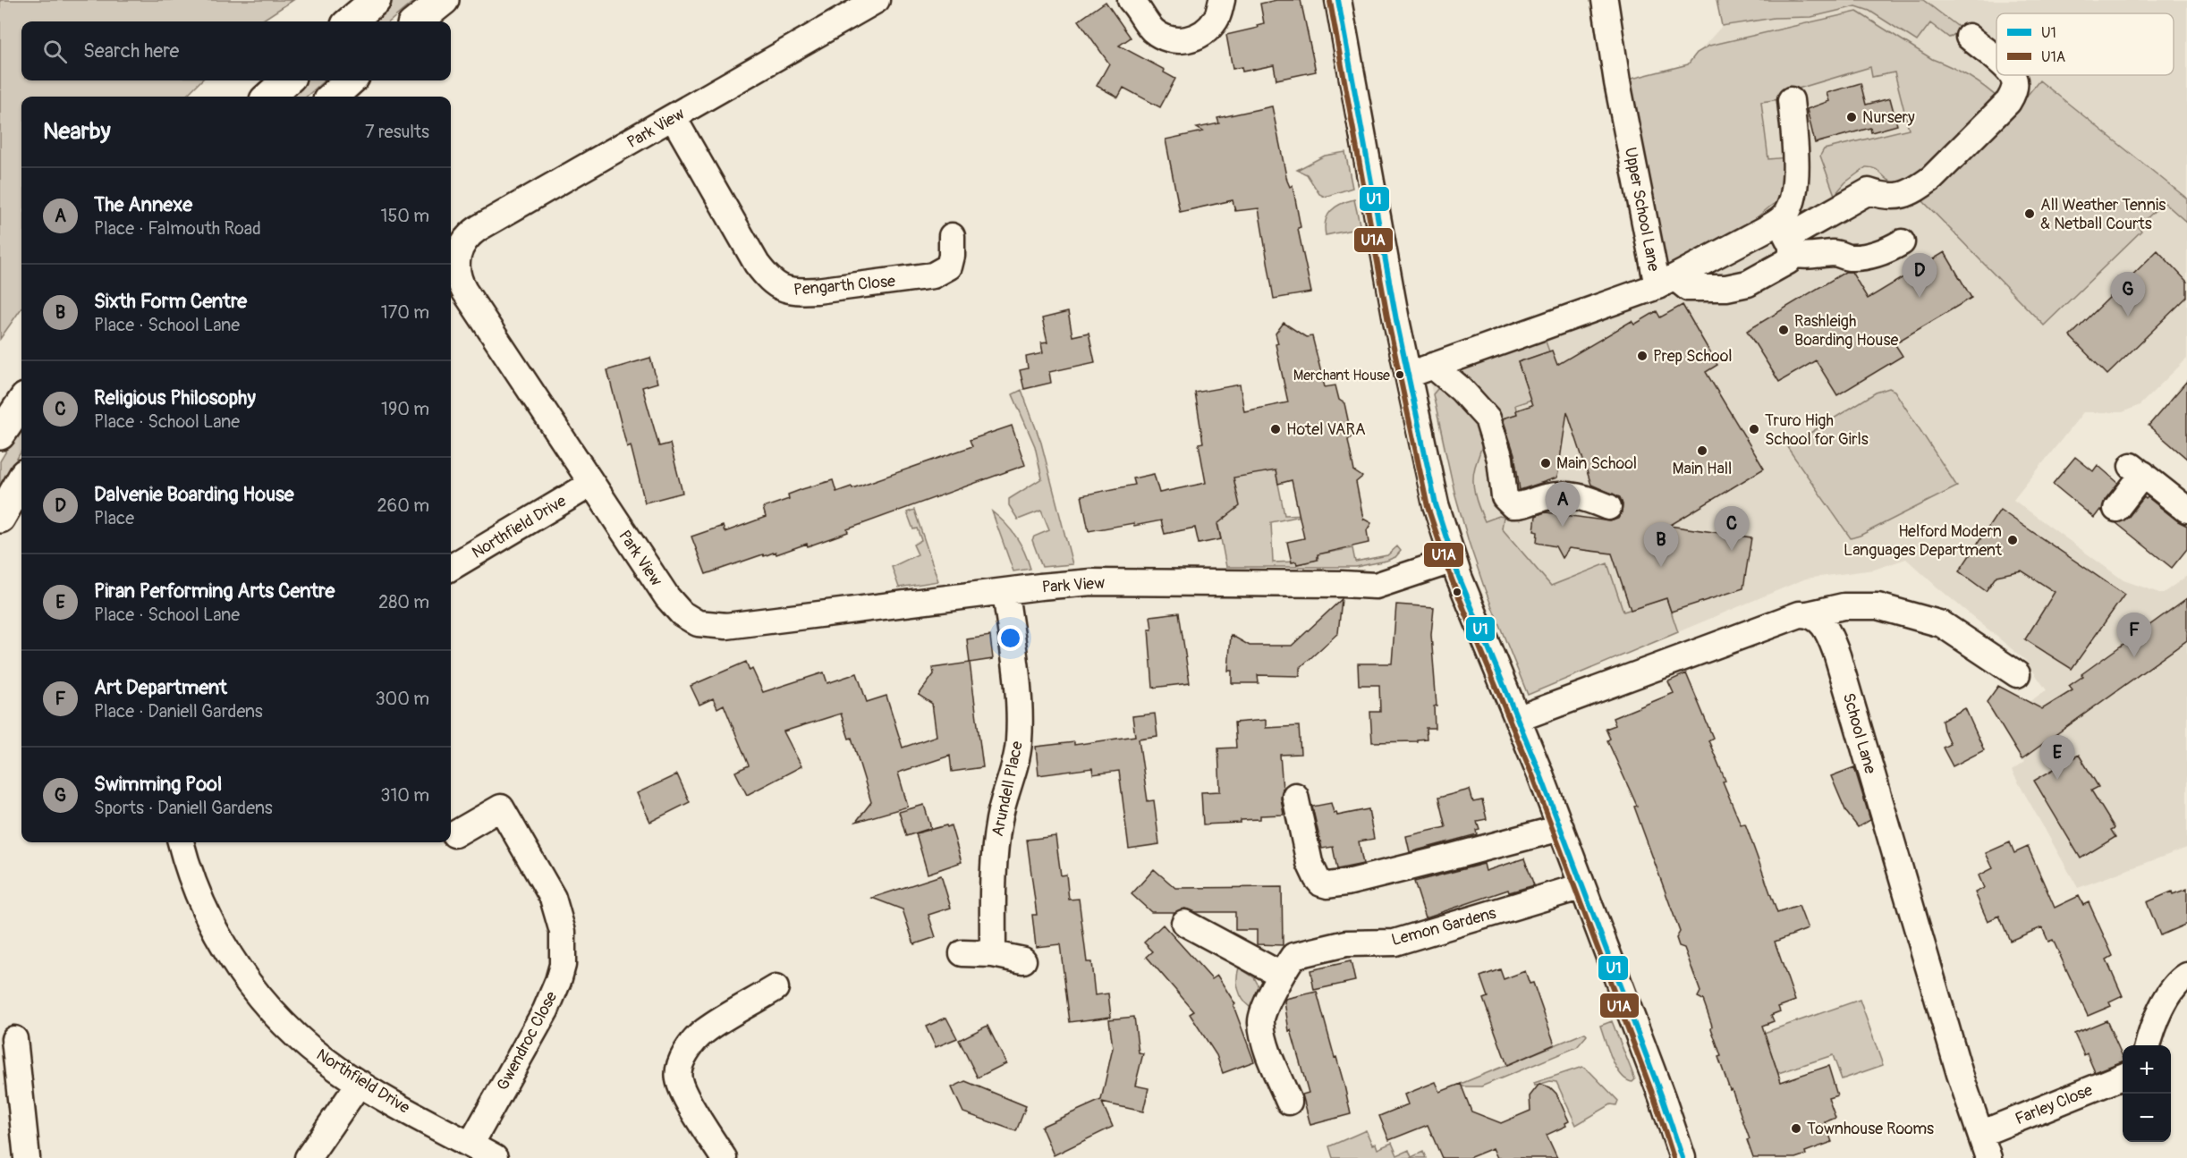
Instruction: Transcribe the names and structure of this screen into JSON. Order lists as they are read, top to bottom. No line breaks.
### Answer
{"streets":{"street":["Park View","Upper School Lane","Pengarth Close","Northfield Drive","School Lane","Arundell Place","Lemon Gardens","Gwendroc Close","Farley Close"]},"crossings":[["Park View","Pengarth Close"],["Park View","Northfield Drive"],["Park View","Arundell Place"],["Northfield Drive","Gwendroc Close"],["School Lane","Farley Close"]],"places":["Nursery","All Weather Tennis & Netball Courts","Rashleigh Boarding House","Prep School","Merchant House","Hotel VARA","Truro High School for Girls","Main Hall","Main School","Helford Modern Languages Department","Townhouse Rooms"],"lines":["transit line U1","transit line U1A"],"legend":["U1","U1A"],"page":{"search":"Search here","heading":["Nearby","7 results"],"list":[{"mark":"A","name":"The Annexe","note":"Place · Falmouth Road","value":"150 m"},{"mark":"B","name":"Sixth Form Centre","note":"Place · School Lane","value":"170 m"},{"mark":"C","name":"Religious Philosophy","note":"Place · School Lane","value":"190 m"},{"mark":"D","name":"Dalvenie Boarding House","note":"Place","value":"260 m"},{"mark":"E","name":"Piran Performing Arts Centre","note":"Place · School Lane","value":"280 m"},{"mark":"F","name":"Art Department","note":"Place · Daniell Gardens","value":"300 m"},{"mark":"G","name":"Swimming Pool","note":"Sports · Daniell Gardens","value":"310 m"}],"pins":["D","G","A","C","B","F","E"],"map_buttons":["+","−"]}}
